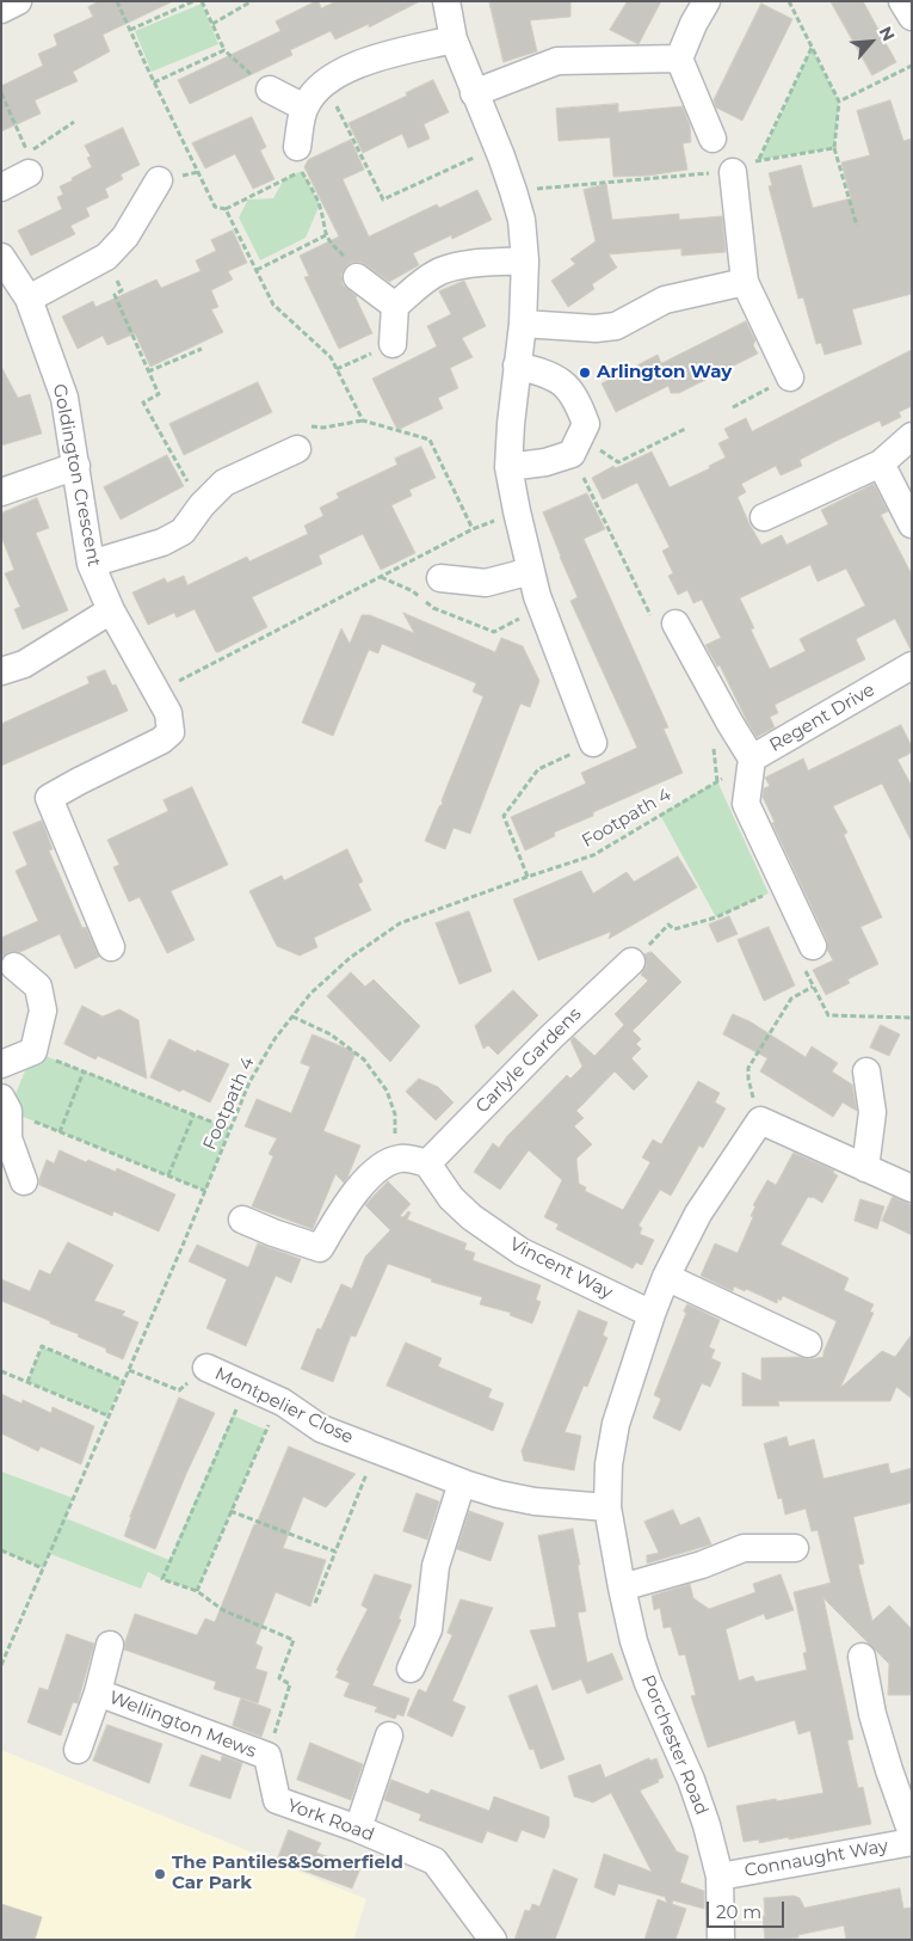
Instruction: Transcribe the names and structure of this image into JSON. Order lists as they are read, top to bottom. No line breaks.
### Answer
{"streets":{"street":["Goldington Crescent","Regent Drive","Carlyle Gardens","Vincent Way","Montpelier Close","Wellington Mews","Porchester Road","York Road","Connaught Way"],"path":["Footpath 4"]},"crossings":[["Regent Drive","Footpath 4"],["Carlyle Gardens","Vincent Way"],["Vincent Way","Porchester Road"],["Montpelier Close","Porchester Road"],["Wellington Mews","York Road"],["Porchester Road","Connaught Way"]],"places":["Arlington Way","The Pantiles&Somerfield Car Park"],"scale_bar":"20 m","north":"top right"}
